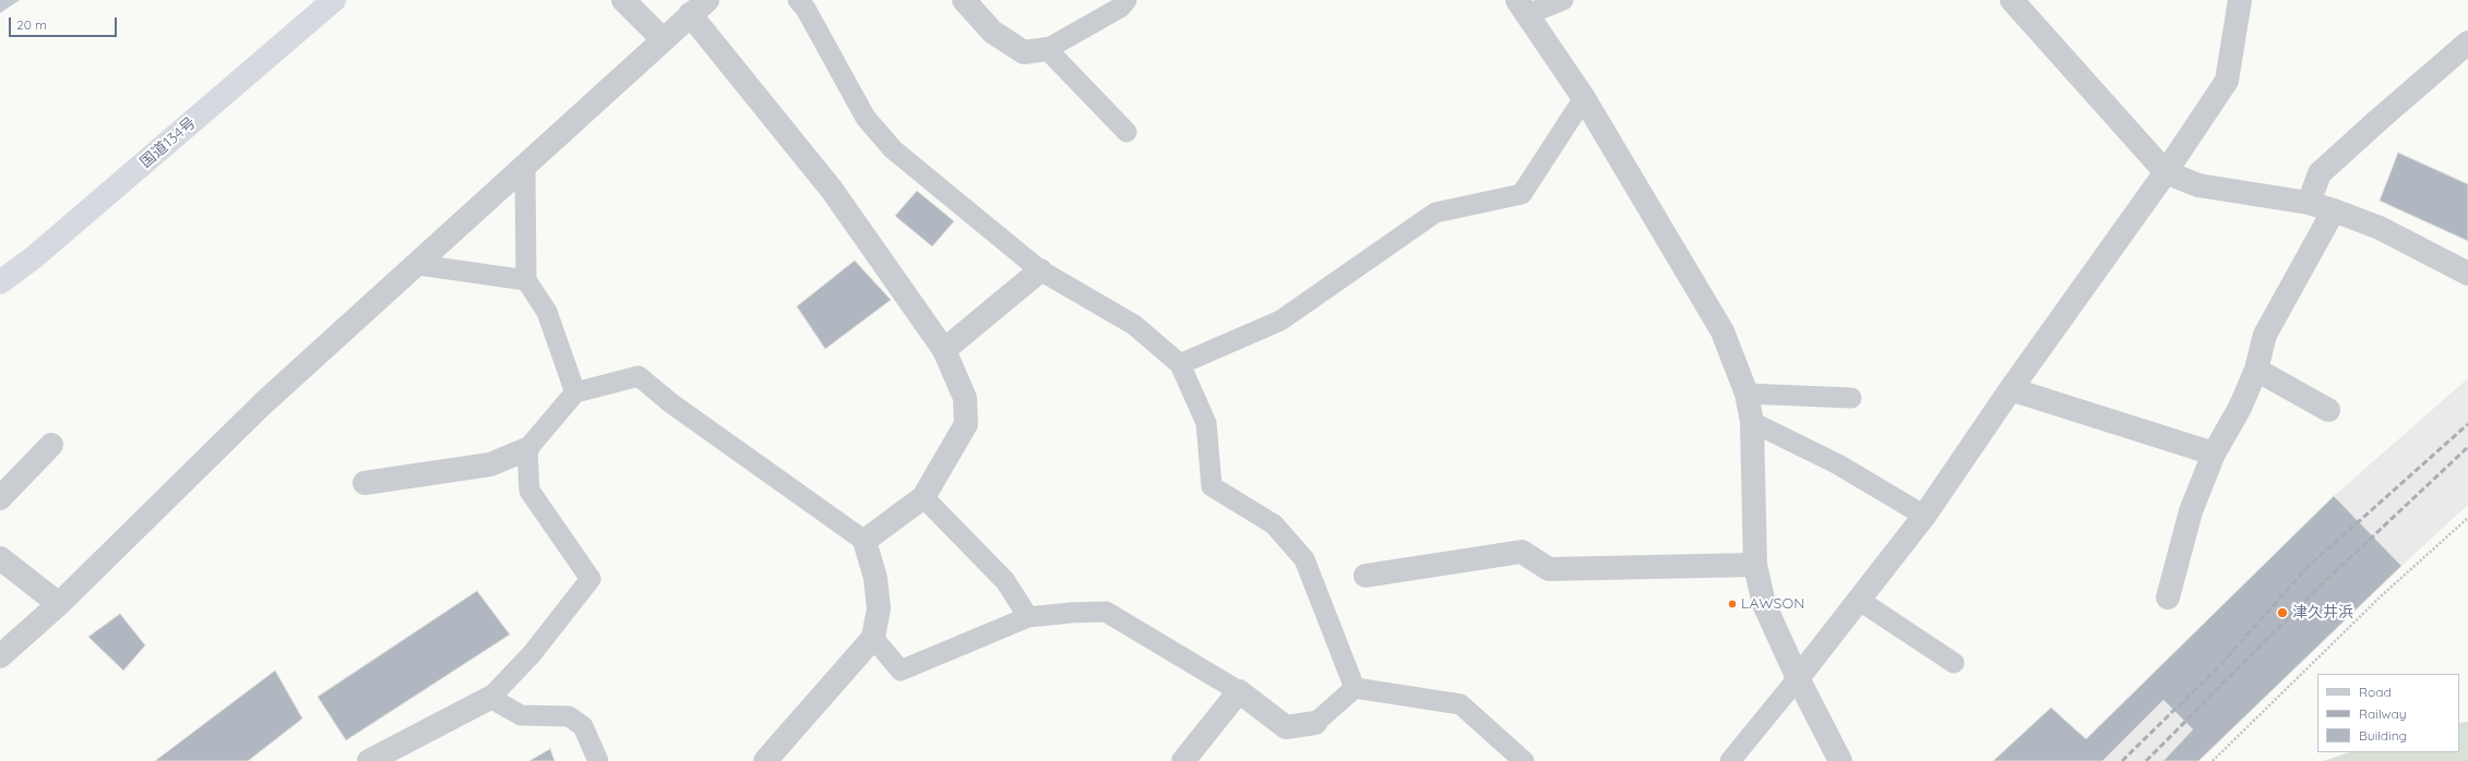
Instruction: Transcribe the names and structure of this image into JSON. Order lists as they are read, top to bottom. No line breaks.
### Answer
{"streets":{"highway":["国道134号"]},"places":["LAWSON","津久井浜"],"legend":["Road","Railway","Building"],"scale_bar":"20 m"}
